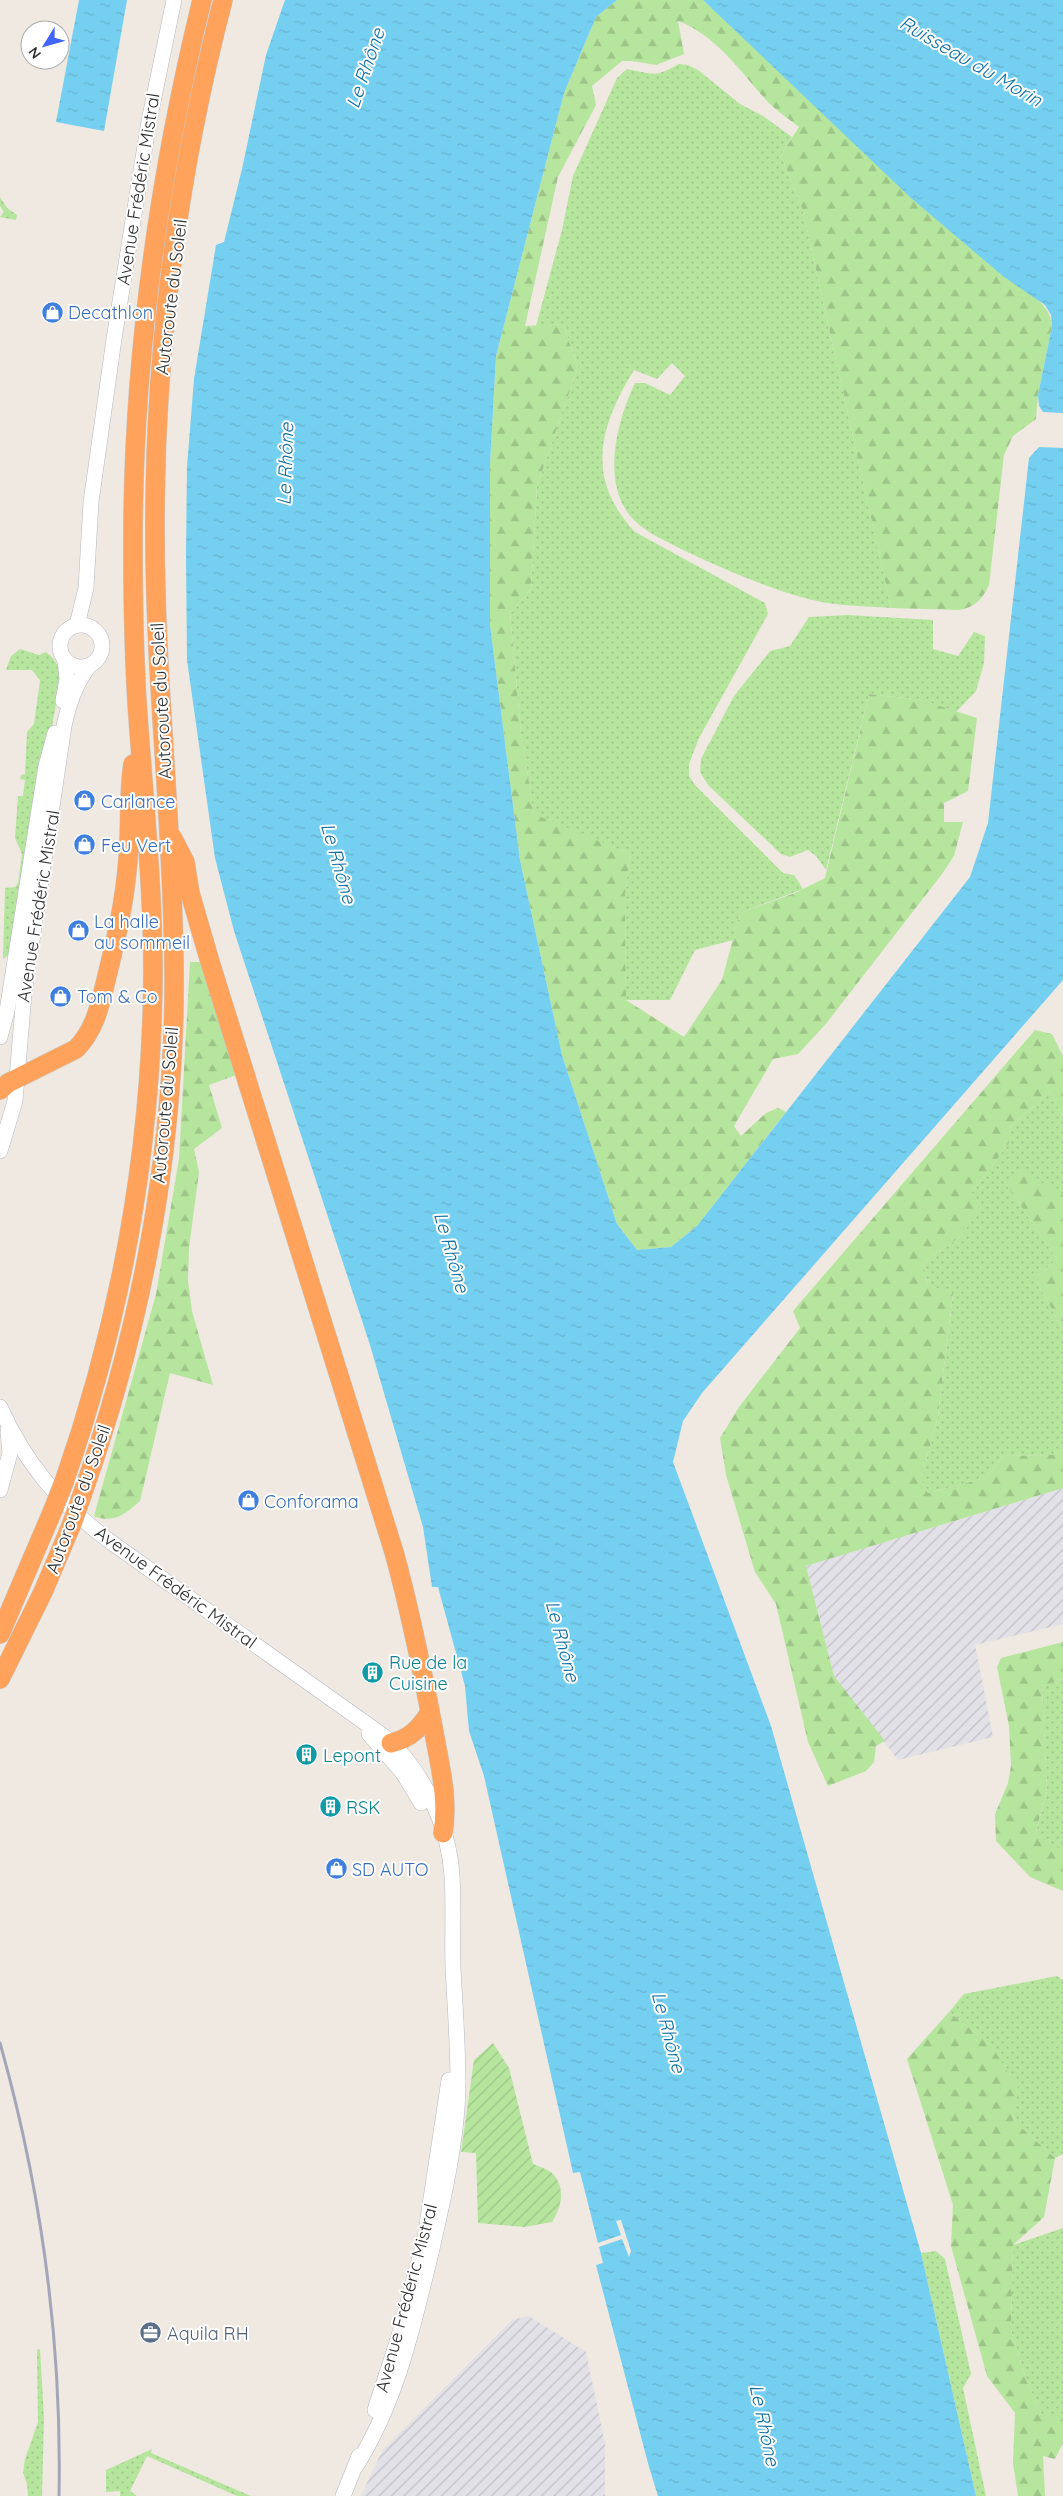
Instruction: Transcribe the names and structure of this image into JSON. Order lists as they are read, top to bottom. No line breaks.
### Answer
{"streets":{"highway":["Autoroute du Soleil"],"main road":["Avenue Frédéric Mistral"]},"water":["Ruisseau du Morin","Le Rhône"],"places":{"shop":["Decathlon","Carlance","Feu Vert","La halle au sommeil","Tom & Co","Conforama","SD AUTO"],"building":["Rue de la Cuisine","Lepont","RSK"],"office":["Aquila RH"]},"north":"bottom left"}
